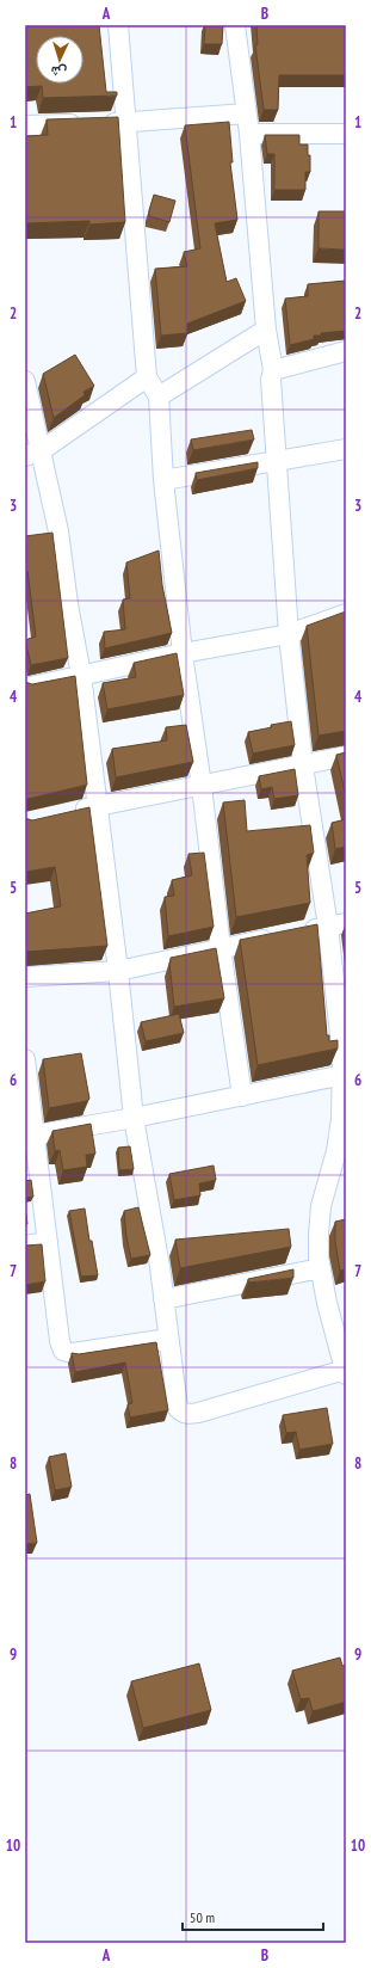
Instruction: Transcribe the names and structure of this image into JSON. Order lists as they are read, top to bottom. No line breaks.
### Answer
{"scale_bar":"50 m","north":"bottom","grid":{"columns":["A","B"],"rows":["1","2","3","4","5","6","7","8","9","10"]}}
